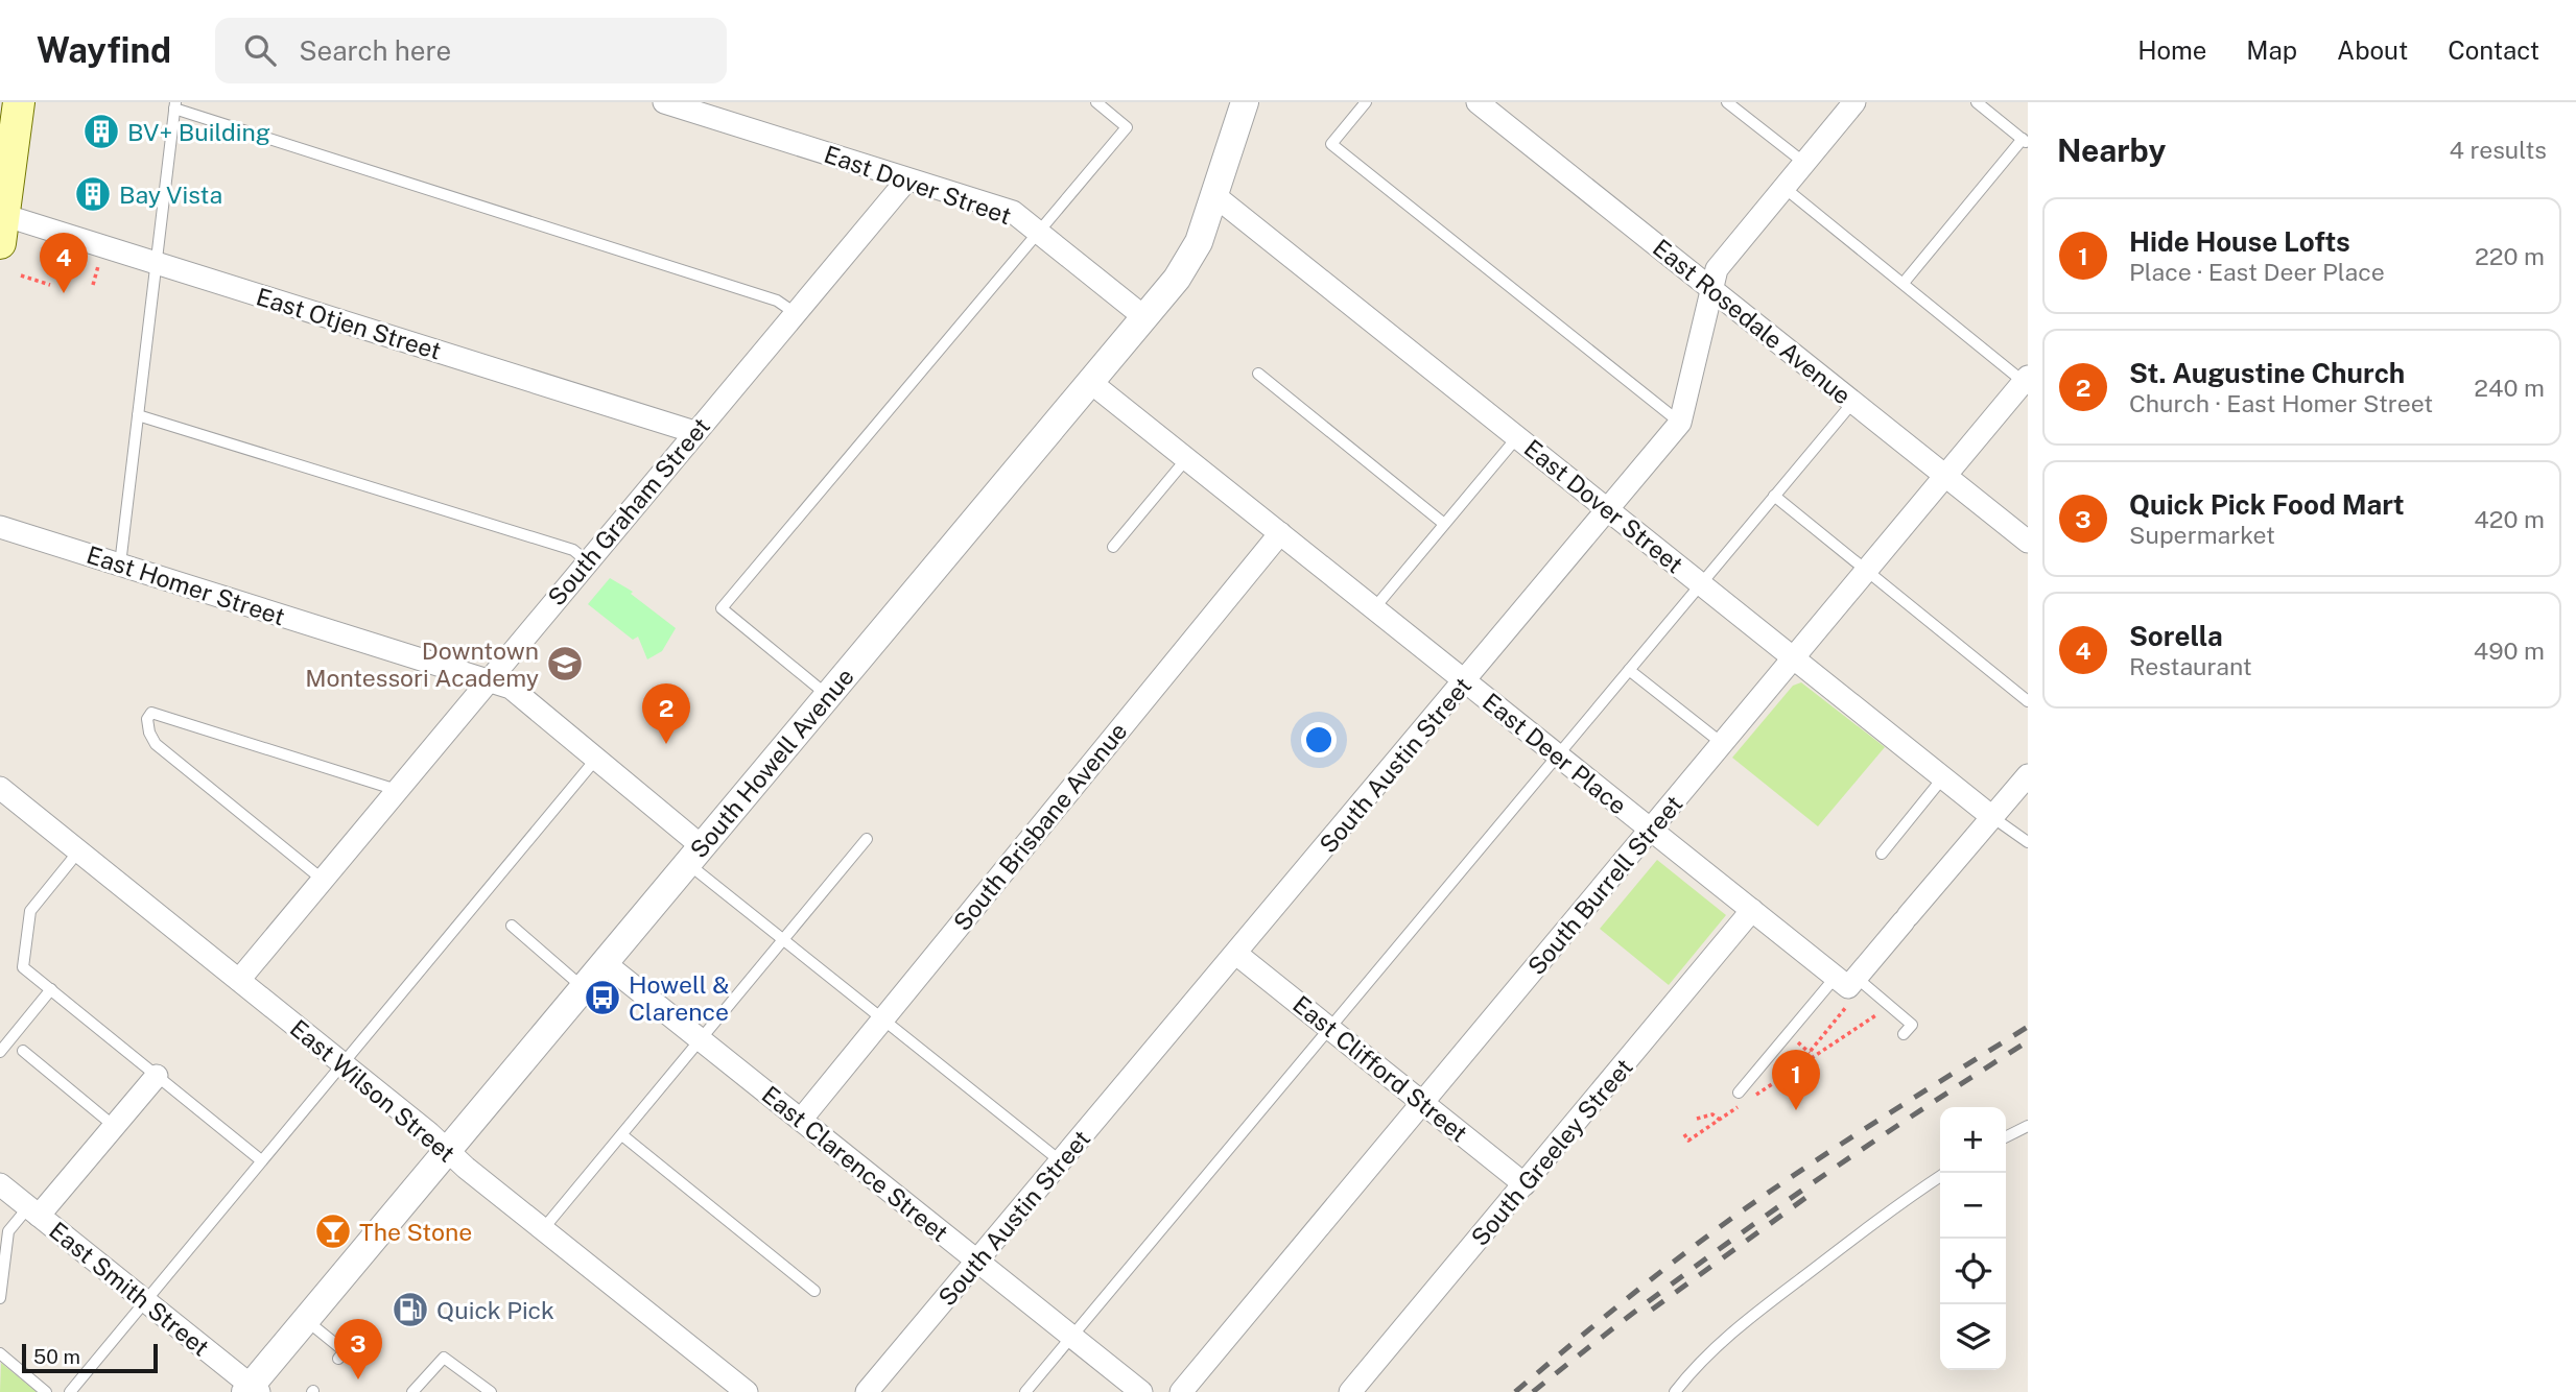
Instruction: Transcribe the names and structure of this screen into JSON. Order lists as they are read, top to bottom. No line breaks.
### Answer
{"streets":{"street":["East Dover Street","East Rosedale Avenue","East Otjen Street","South Graham Street","East Homer Street","East Deer Place","South Howell Avenue","South Austin Street","South Brisbane Avenue","South Burrell Street","East Clifford Street","East Wilson Street","South Greeley Street","East Clarence Street","East Smith Street"]},"crossings":[["East Dover Street","South Graham Street"],["East Dover Street","South Howell Avenue"],["East Dover Street","South Austin Street"],["East Dover Street","South Burrell Street"],["East Rosedale Avenue","South Austin Street"],["East Rosedale Avenue","South Burrell Street"],["East Otjen Street","South Graham Street"],["South Graham Street","East Homer Street"],["South Graham Street","East Wilson Street"],["East Homer Street","South Howell Avenue"],["East Deer Place","South Howell Avenue"],["East Deer Place","South Austin Street"],["East Deer Place","South Brisbane Avenue"],["East Deer Place","South Burrell Street"],["East Deer Place","South Greeley Street"],["South Howell Avenue","East Wilson Street"],["South Howell Avenue","East Clarence Street"],["South Howell Avenue","East Smith Street"],["South Austin Street","East Clifford Street"],["South Austin Street","East Clarence Street"],["South Brisbane Avenue","East Clarence Street"],["South Burrell Street","East Clifford Street"],["East Clifford Street","South Greeley Street"]],"places":{"building":["BV+ Building","Bay Vista"],"school or university":["Downtown Montessori Academy"],"bus stop":["Howell & Clarence"],"bar":["The Stone"],"fuel station":["Quick Pick"]},"scale_bar":"50 m","page":{"header":"Wayfind","search":"Search here","nav":["Home","Map","About","Contact"],"heading":["Nearby","4 results"],"list":[{"mark":"1","name":"Hide House Lofts","note":"Place · East Deer Place","value":"220 m"},{"mark":"2","name":"St. Augustine Church","note":"Church · East Homer Street","value":"240 m"},{"mark":"3","name":"Quick Pick Food Mart","note":"Supermarket","value":"420 m"},{"mark":"4","name":"Sorella","note":"Restaurant","value":"490 m"}],"pins":["4","2","1","3"],"map_buttons":["+","−"],"scale":"50 m"}}
